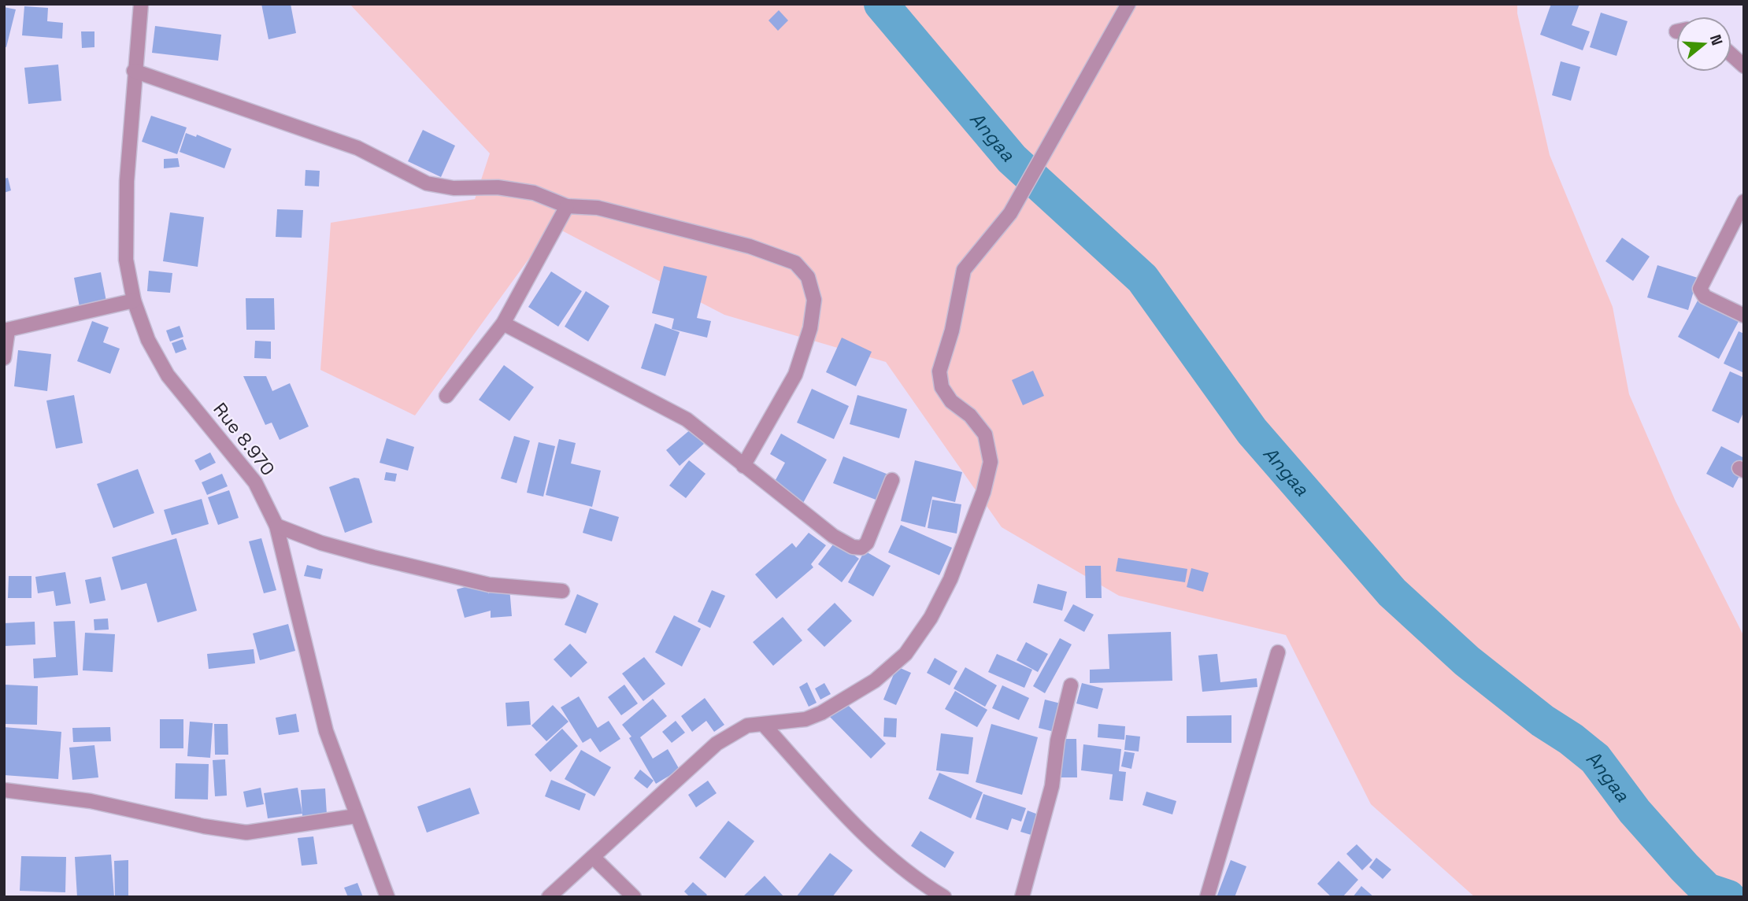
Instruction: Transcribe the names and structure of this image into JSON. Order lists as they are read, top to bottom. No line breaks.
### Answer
{"streets":{"street":["Rue 8.970"]},"water":["Angaa"],"north":"right"}
